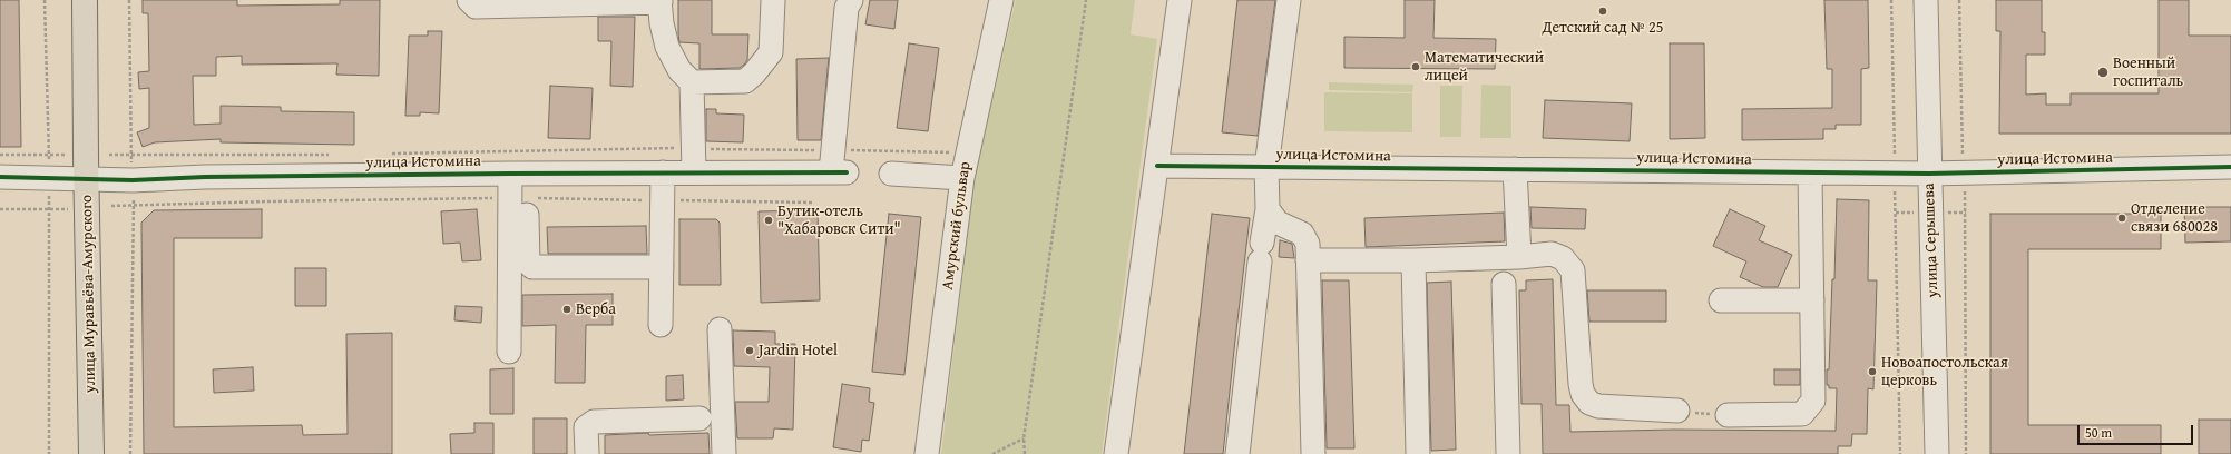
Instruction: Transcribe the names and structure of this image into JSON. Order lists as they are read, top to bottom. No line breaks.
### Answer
{"streets":{"main road":["улица Муравьёва-Амурского"],"street":["улица Истомина","Амурский бульвар","улица Серышева"]},"crossings":[["улица Истомина","улица Серышева"],["улица Истомина","улица Муравьёва-Амурского"]],"places":["Детский сад № 25","Математический лицей","Военный госпиталь","Отделение связи 680028","Бутик-отель \"Хабаровск Сити\"","Верба","Jardin Hotel","Новоапостольская церковь"],"scale_bar":"50 m"}
